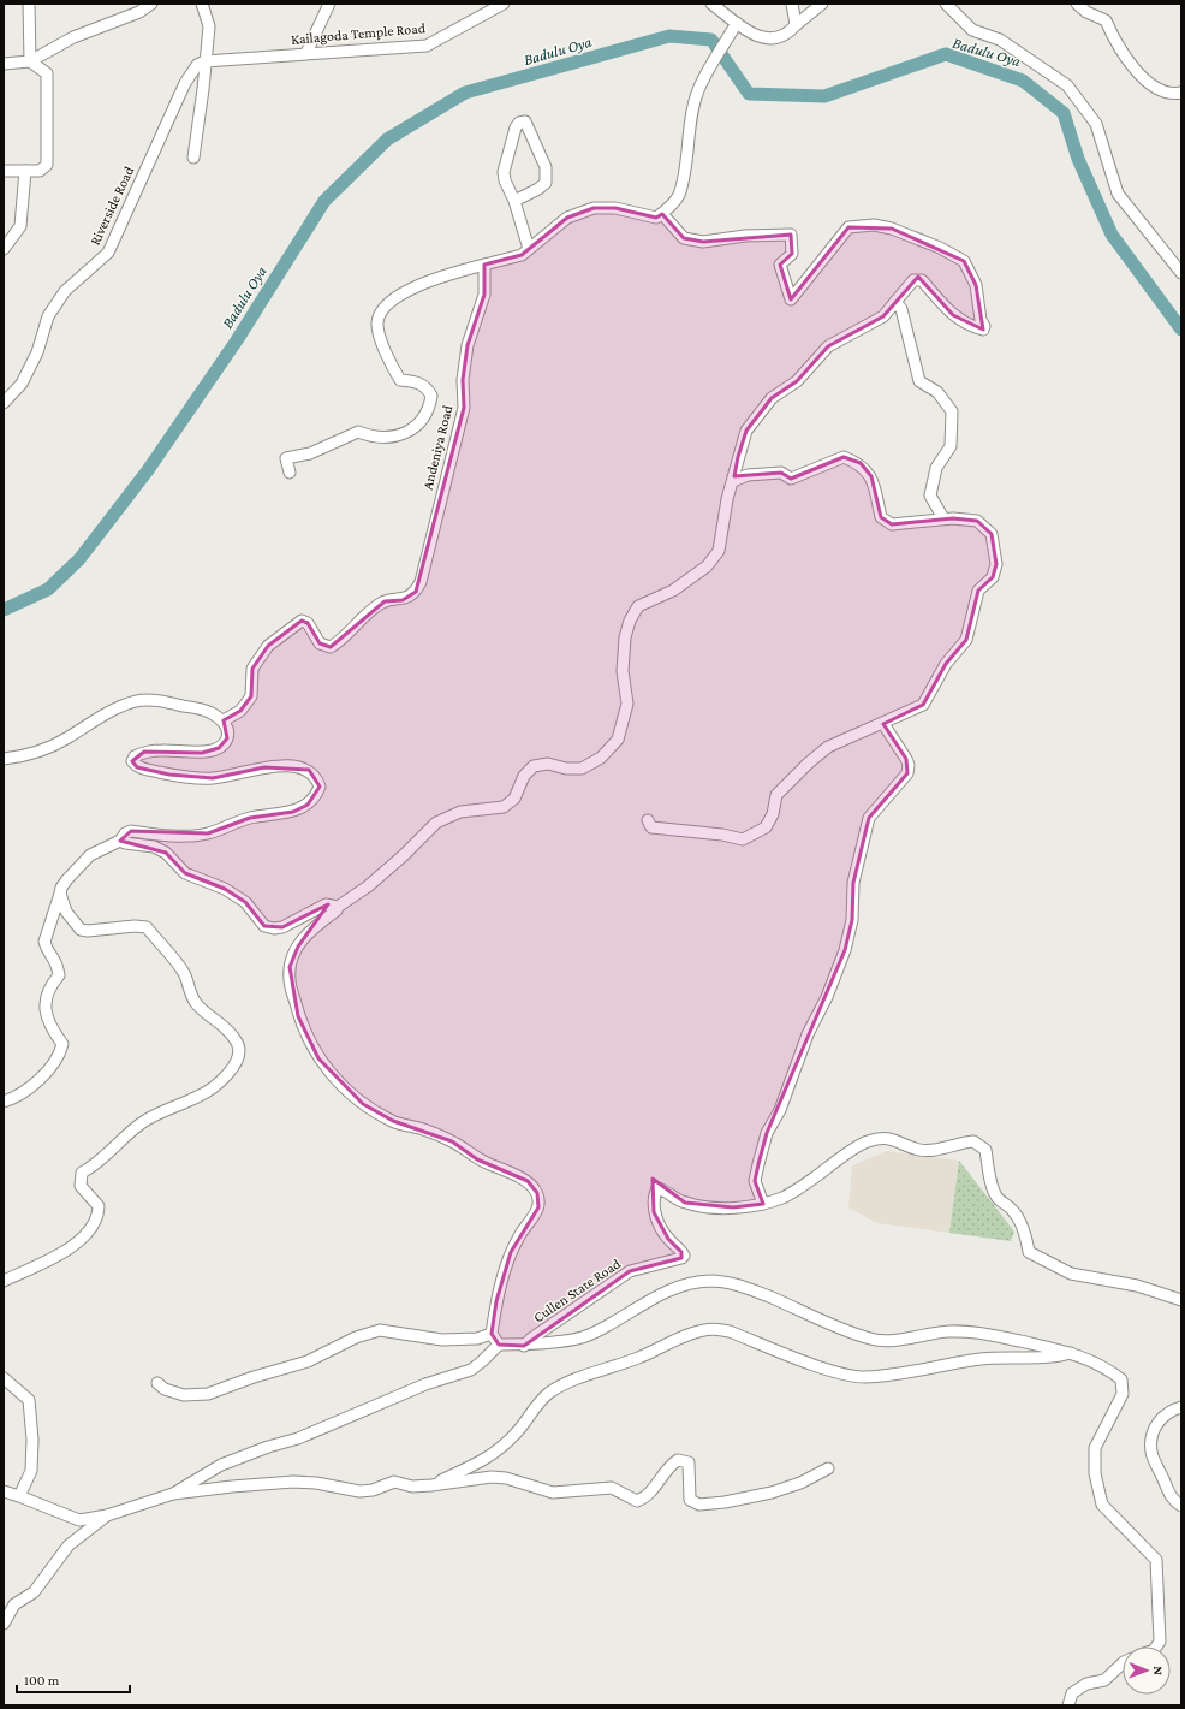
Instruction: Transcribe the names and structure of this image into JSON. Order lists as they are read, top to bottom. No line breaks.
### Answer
{"streets":{"street":["Kailagoda Temple Road","Riverside Road","Andeniya Road","Cullen State Road"]},"crossings":[["Kailagoda Temple Road","Riverside Road"]],"water":["Badulu Oya"],"scale_bar":"100 m","north":"right"}
